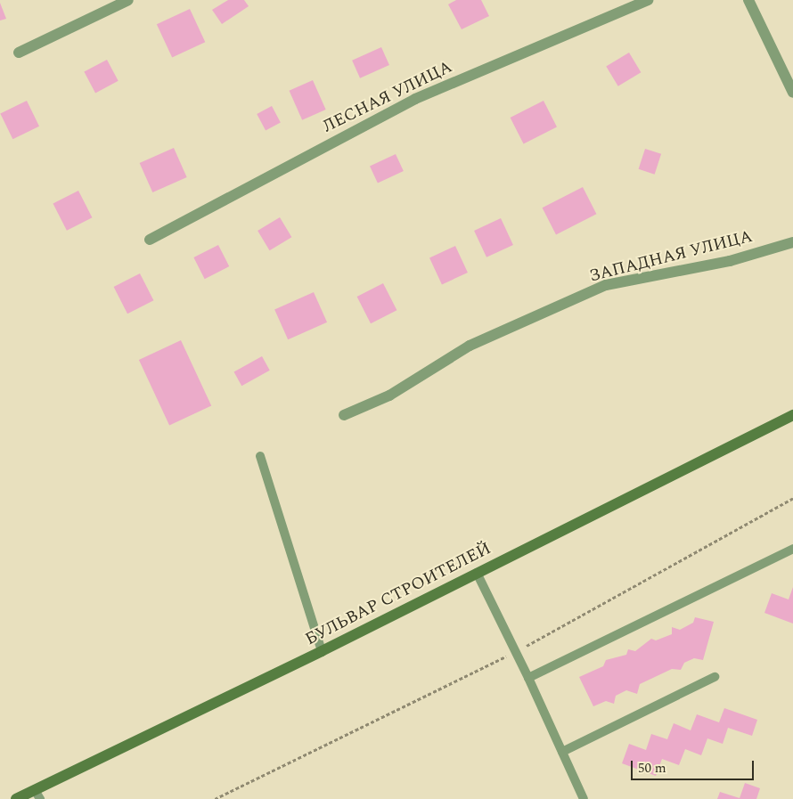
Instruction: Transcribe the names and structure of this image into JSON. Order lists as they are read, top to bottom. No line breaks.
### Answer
{"streets":{"main road":["БУЛЬВАР СТРОИТЕЛЕЙ"],"street":["ЛЕСНАЯ УЛИЦА","ЗАПАДНАЯ УЛИЦА"]},"scale_bar":"50 m"}
